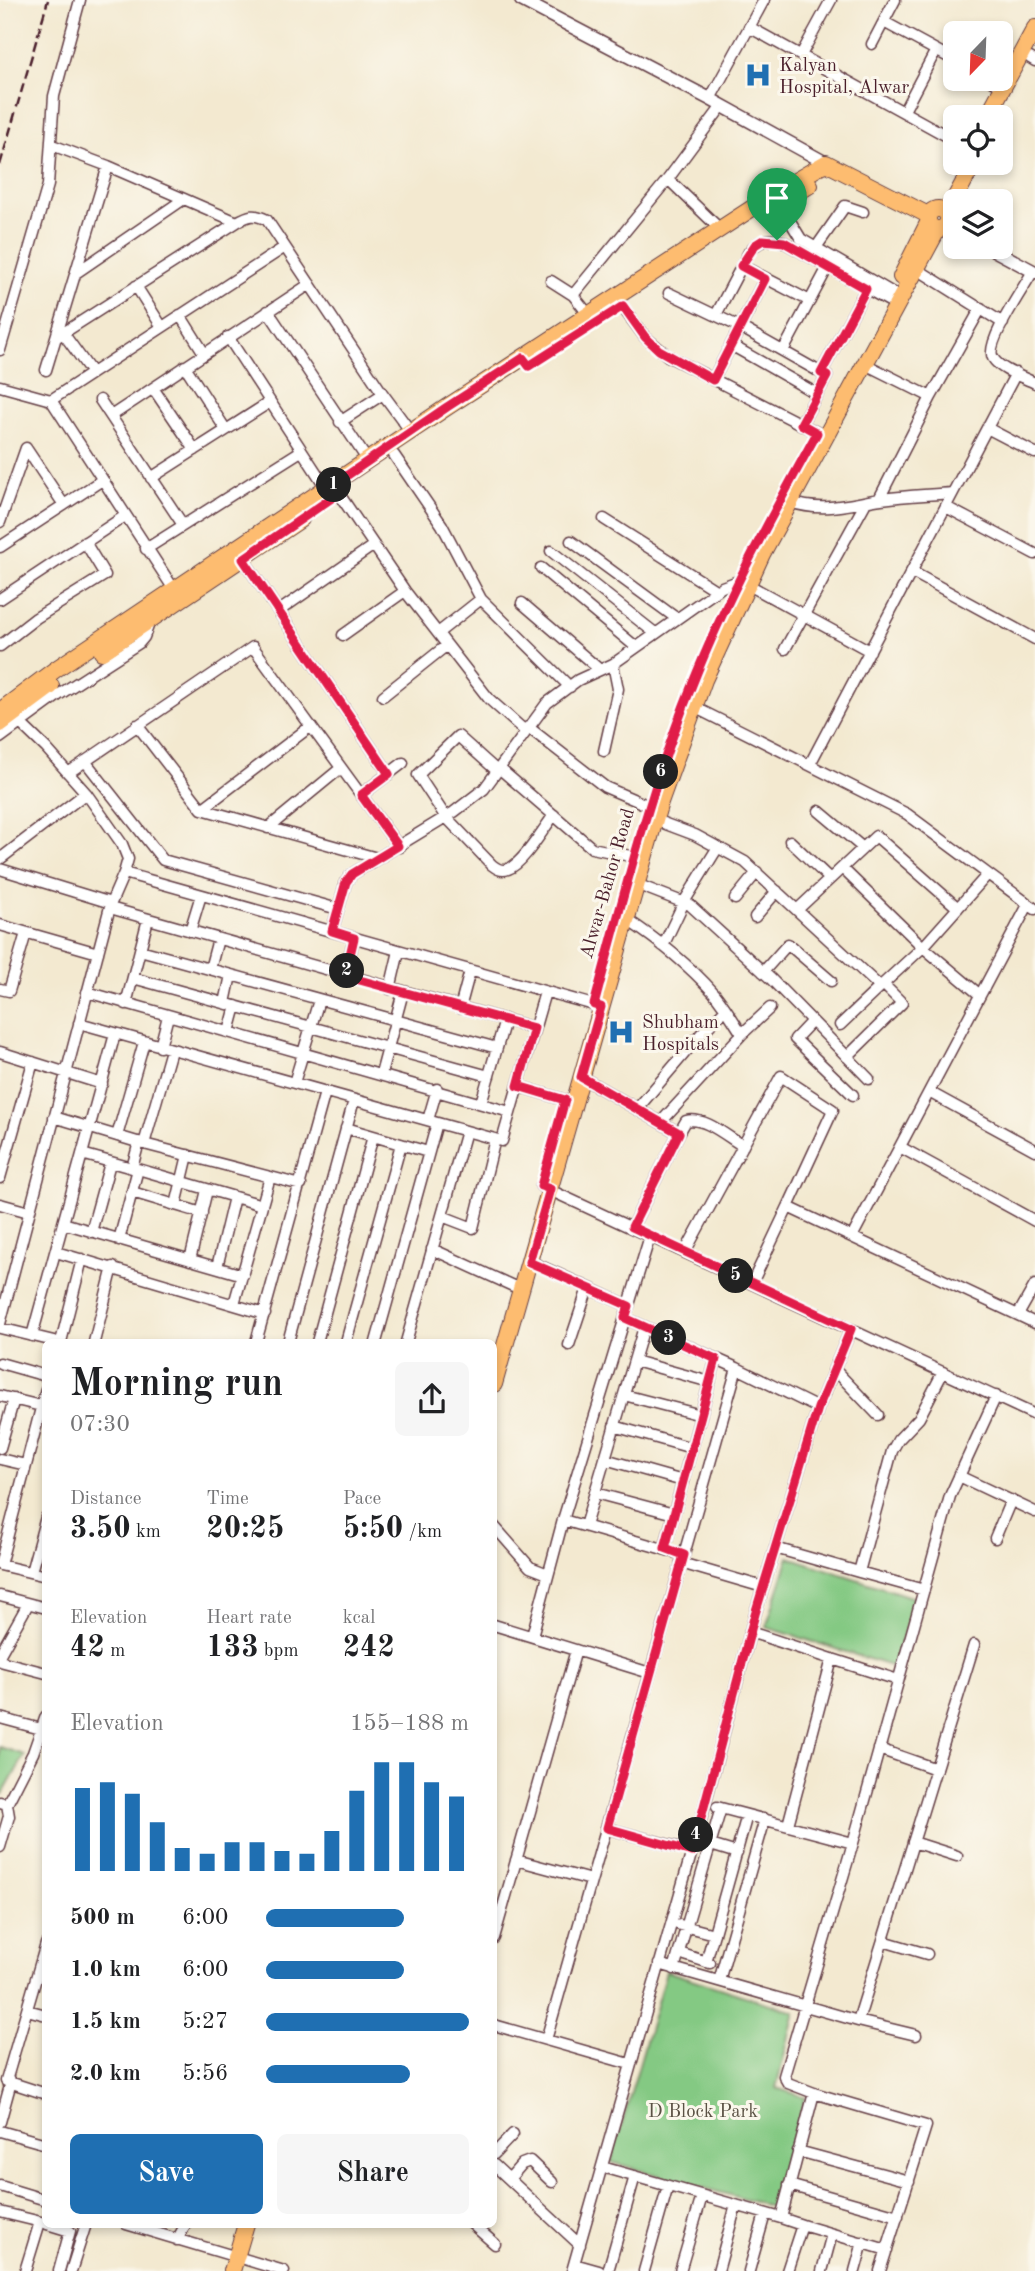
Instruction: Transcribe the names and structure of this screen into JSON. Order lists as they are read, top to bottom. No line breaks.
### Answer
{"streets":{"main road":["Alwar-Bahor Road"]},"parks":["D Block Park"],"places":{"hospital":["Kalyan Hospital, Alwar","Shubham Hospitals"]},"north":"bottom left","page":{"pins":["1","6","2","5","3","4"],"heading":["Morning run","07:30"],"stats":[["Distance","3.50 km"],["Time","20:25"],["Pace","5:50 /km"],["Elevation","42 m"],["Heart rate","133 bpm"],["kcal","242"]],"chart":["Elevation","155–188 m"],"list":[{"name":"500 m","note":"6:00"},{"name":"1.0 km","note":"6:00"},{"name":"1.5 km","note":"5:27"},{"name":"2.0 km","note":"5:56"}],"buttons":["Save","Share"]}}
